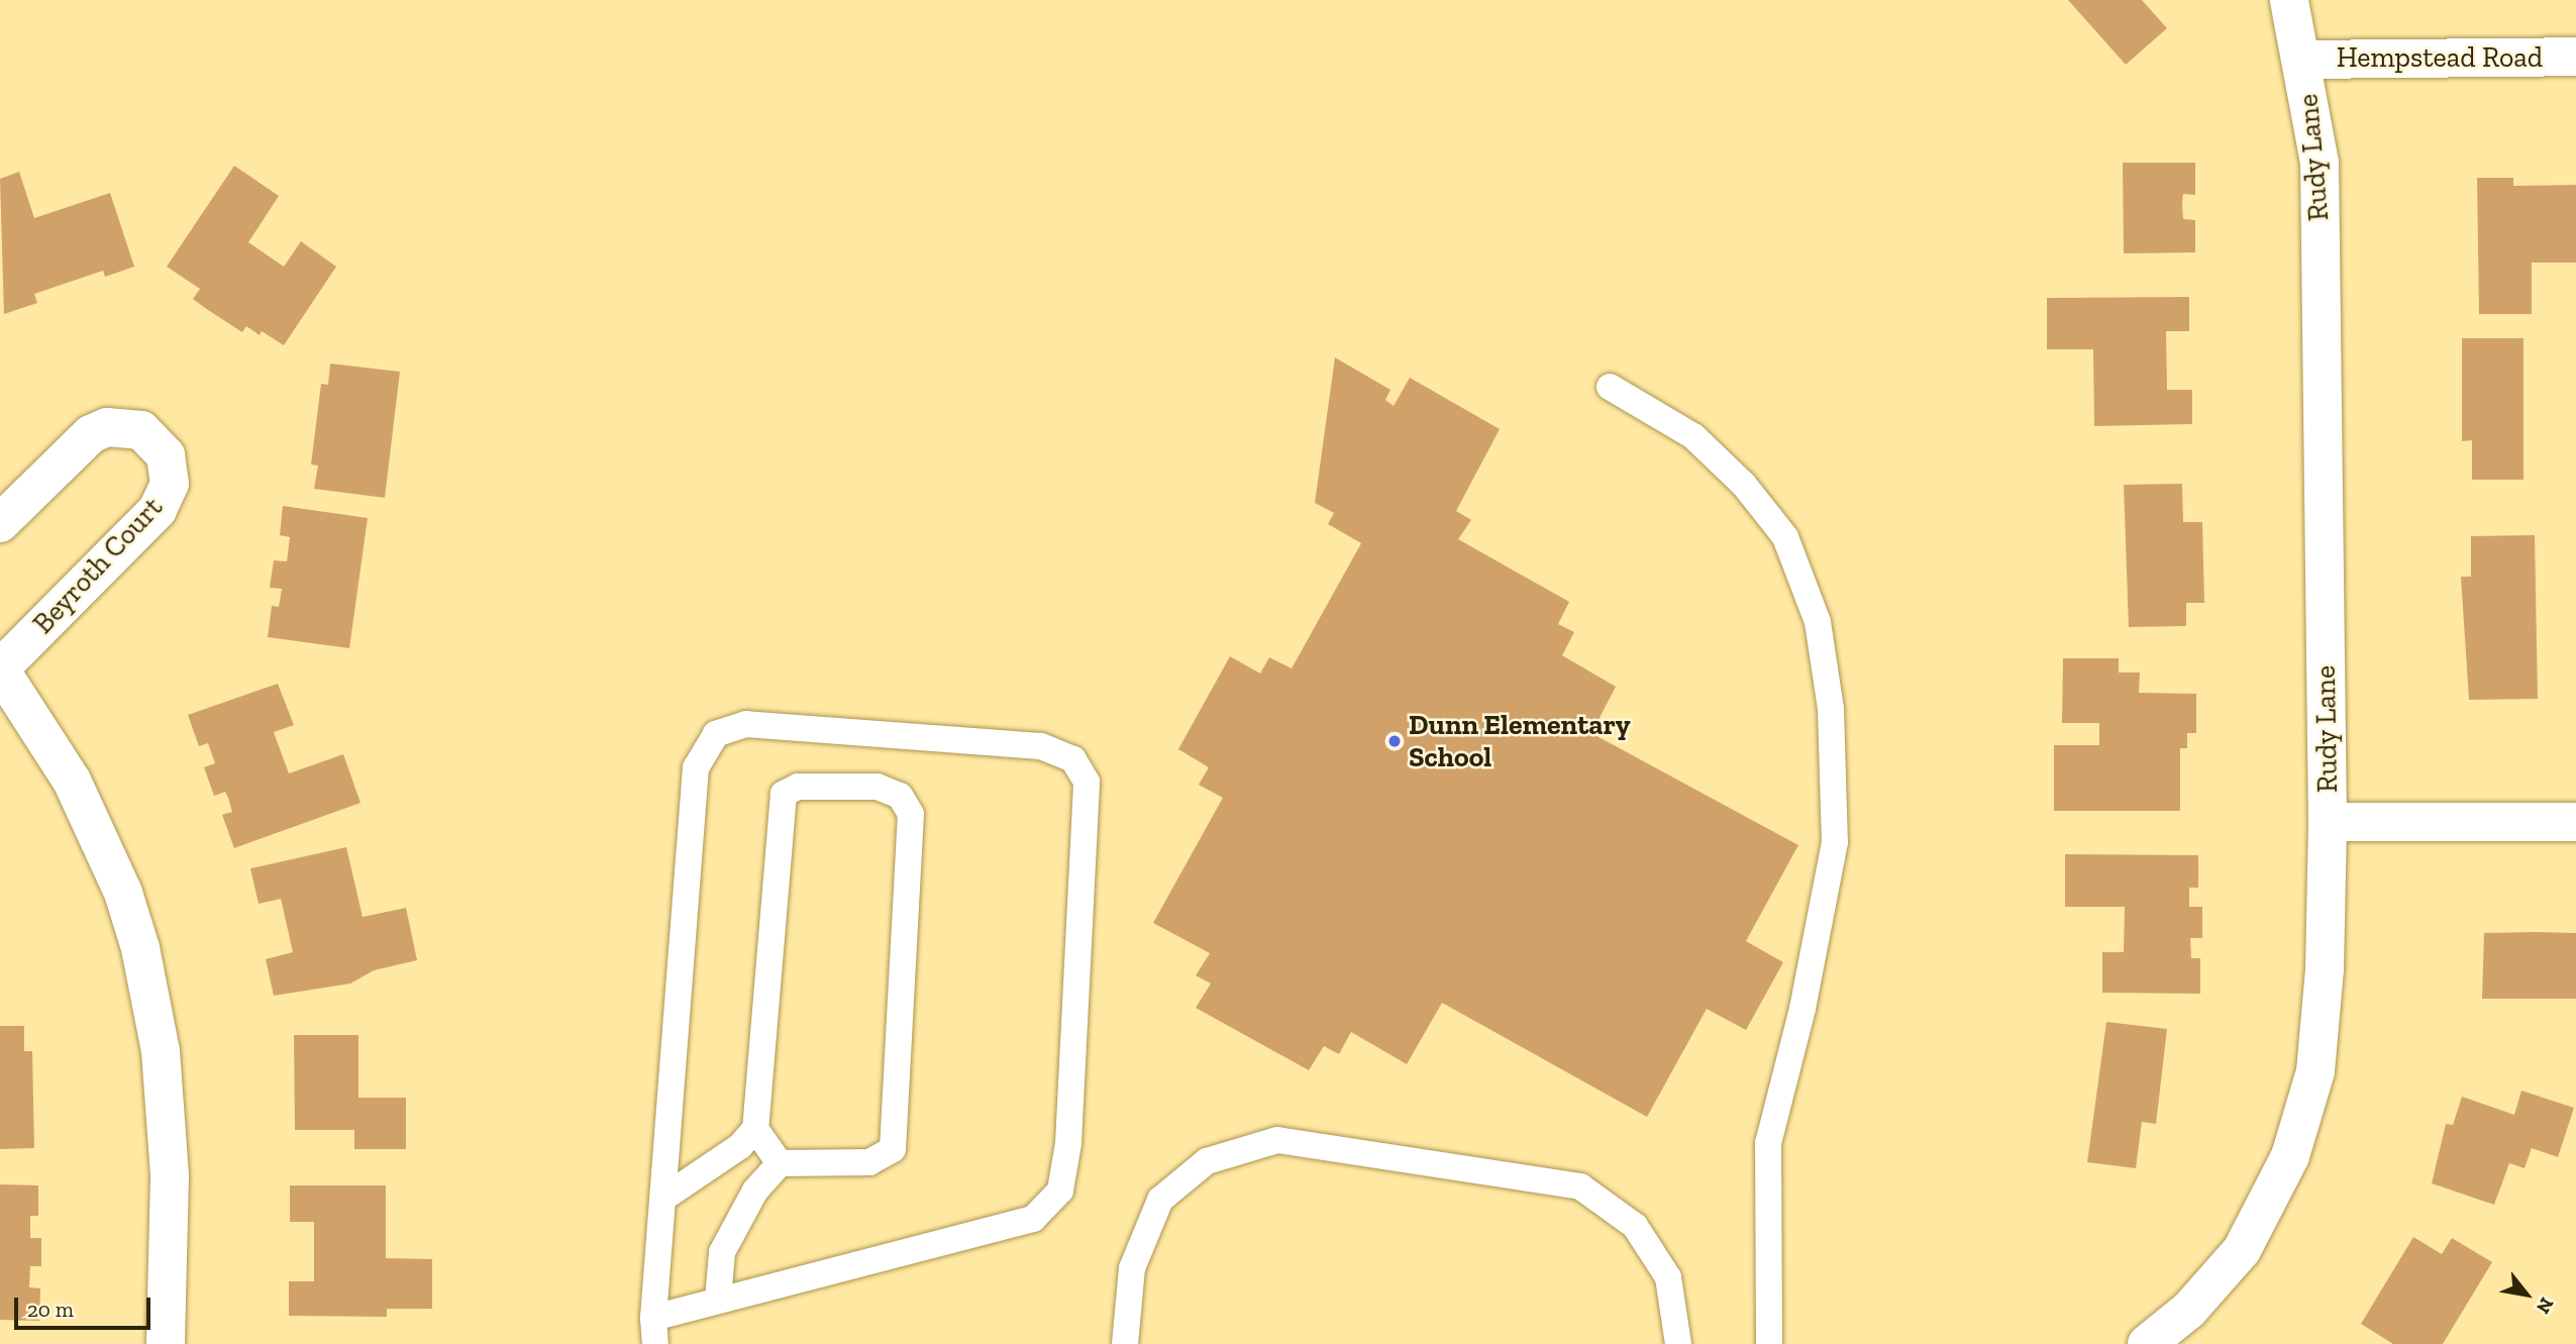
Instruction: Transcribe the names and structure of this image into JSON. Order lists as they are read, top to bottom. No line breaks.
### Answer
{"streets":{"street":["Hempstead Road","Rudy Lane","Beyroth Court"]},"crossings":[["Hempstead Road","Rudy Lane"]],"places":["Dunn Elementary School"],"scale_bar":"20 m","north":"bottom right"}
